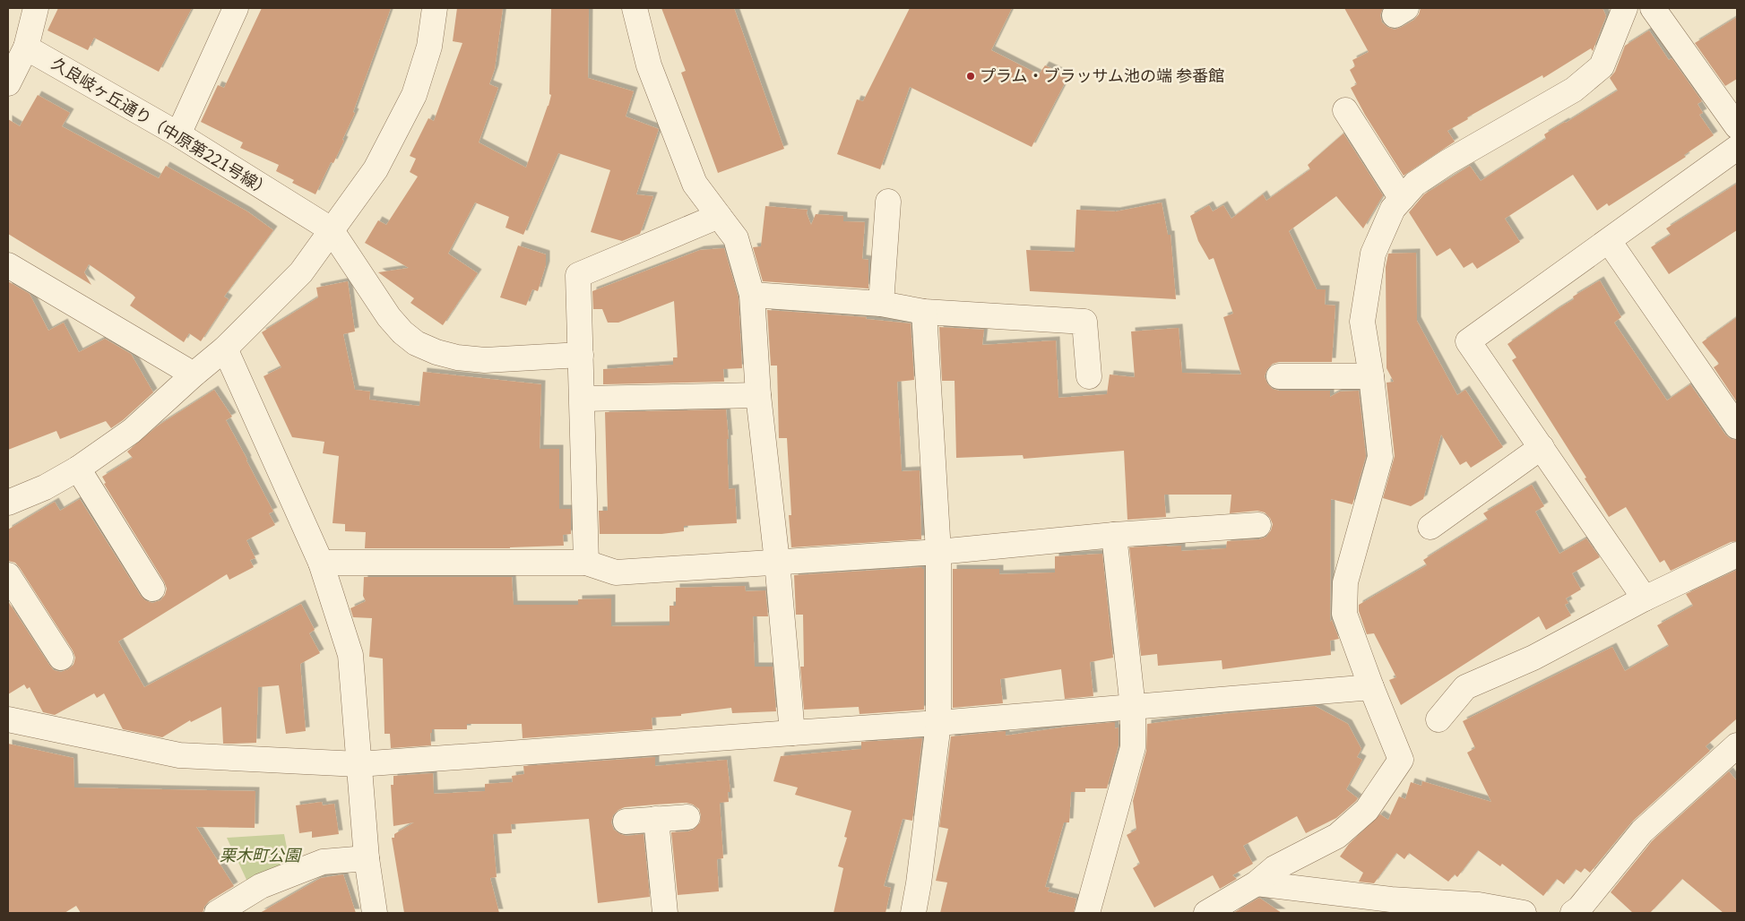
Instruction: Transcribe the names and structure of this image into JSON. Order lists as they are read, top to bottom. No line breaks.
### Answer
{"streets":{"street":["久良岐ヶ丘通り（中原第221号線）"]},"parks":["栗木町公園"],"places":["プラム・ブラッサム池の端 参番館"]}
